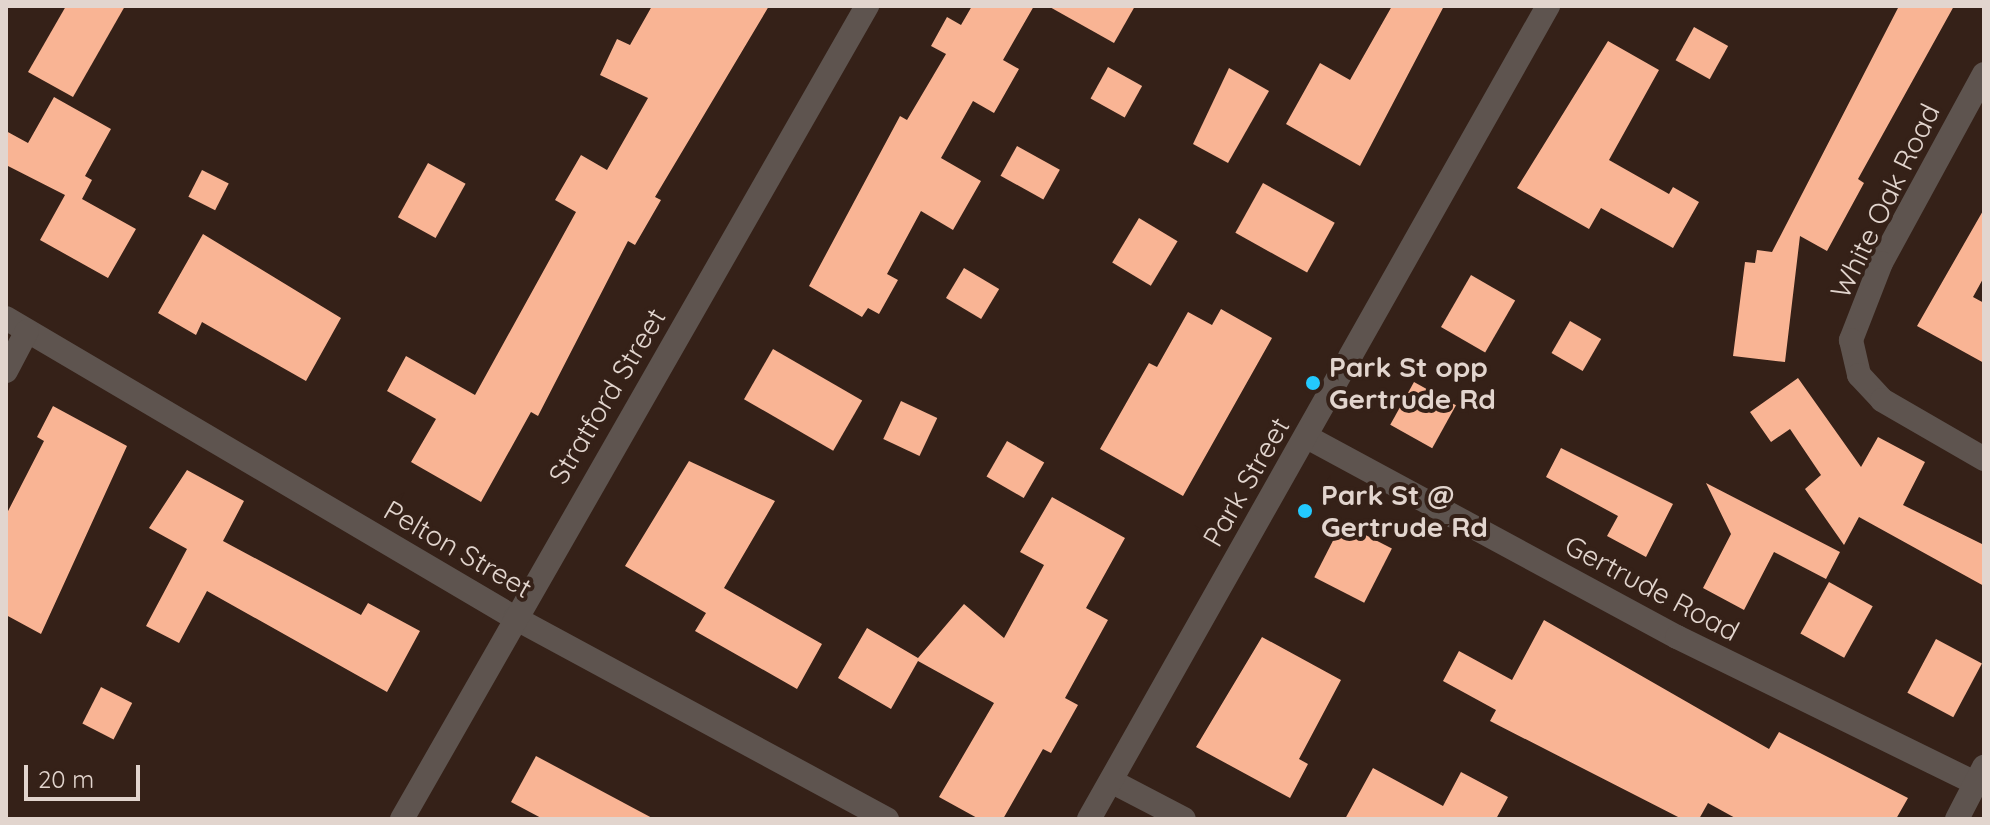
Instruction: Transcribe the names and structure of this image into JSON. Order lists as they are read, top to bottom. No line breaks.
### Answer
{"streets":{"street":["White Oak Road","Stratford Street","Park Street","Pelton Street","Gertrude Road"]},"crossings":[["Stratford Street","Pelton Street"],["Park Street","Gertrude Road"]],"places":["Park St opp Gertrude Rd","Park St @ Gertrude Rd"],"scale_bar":"20 m"}
